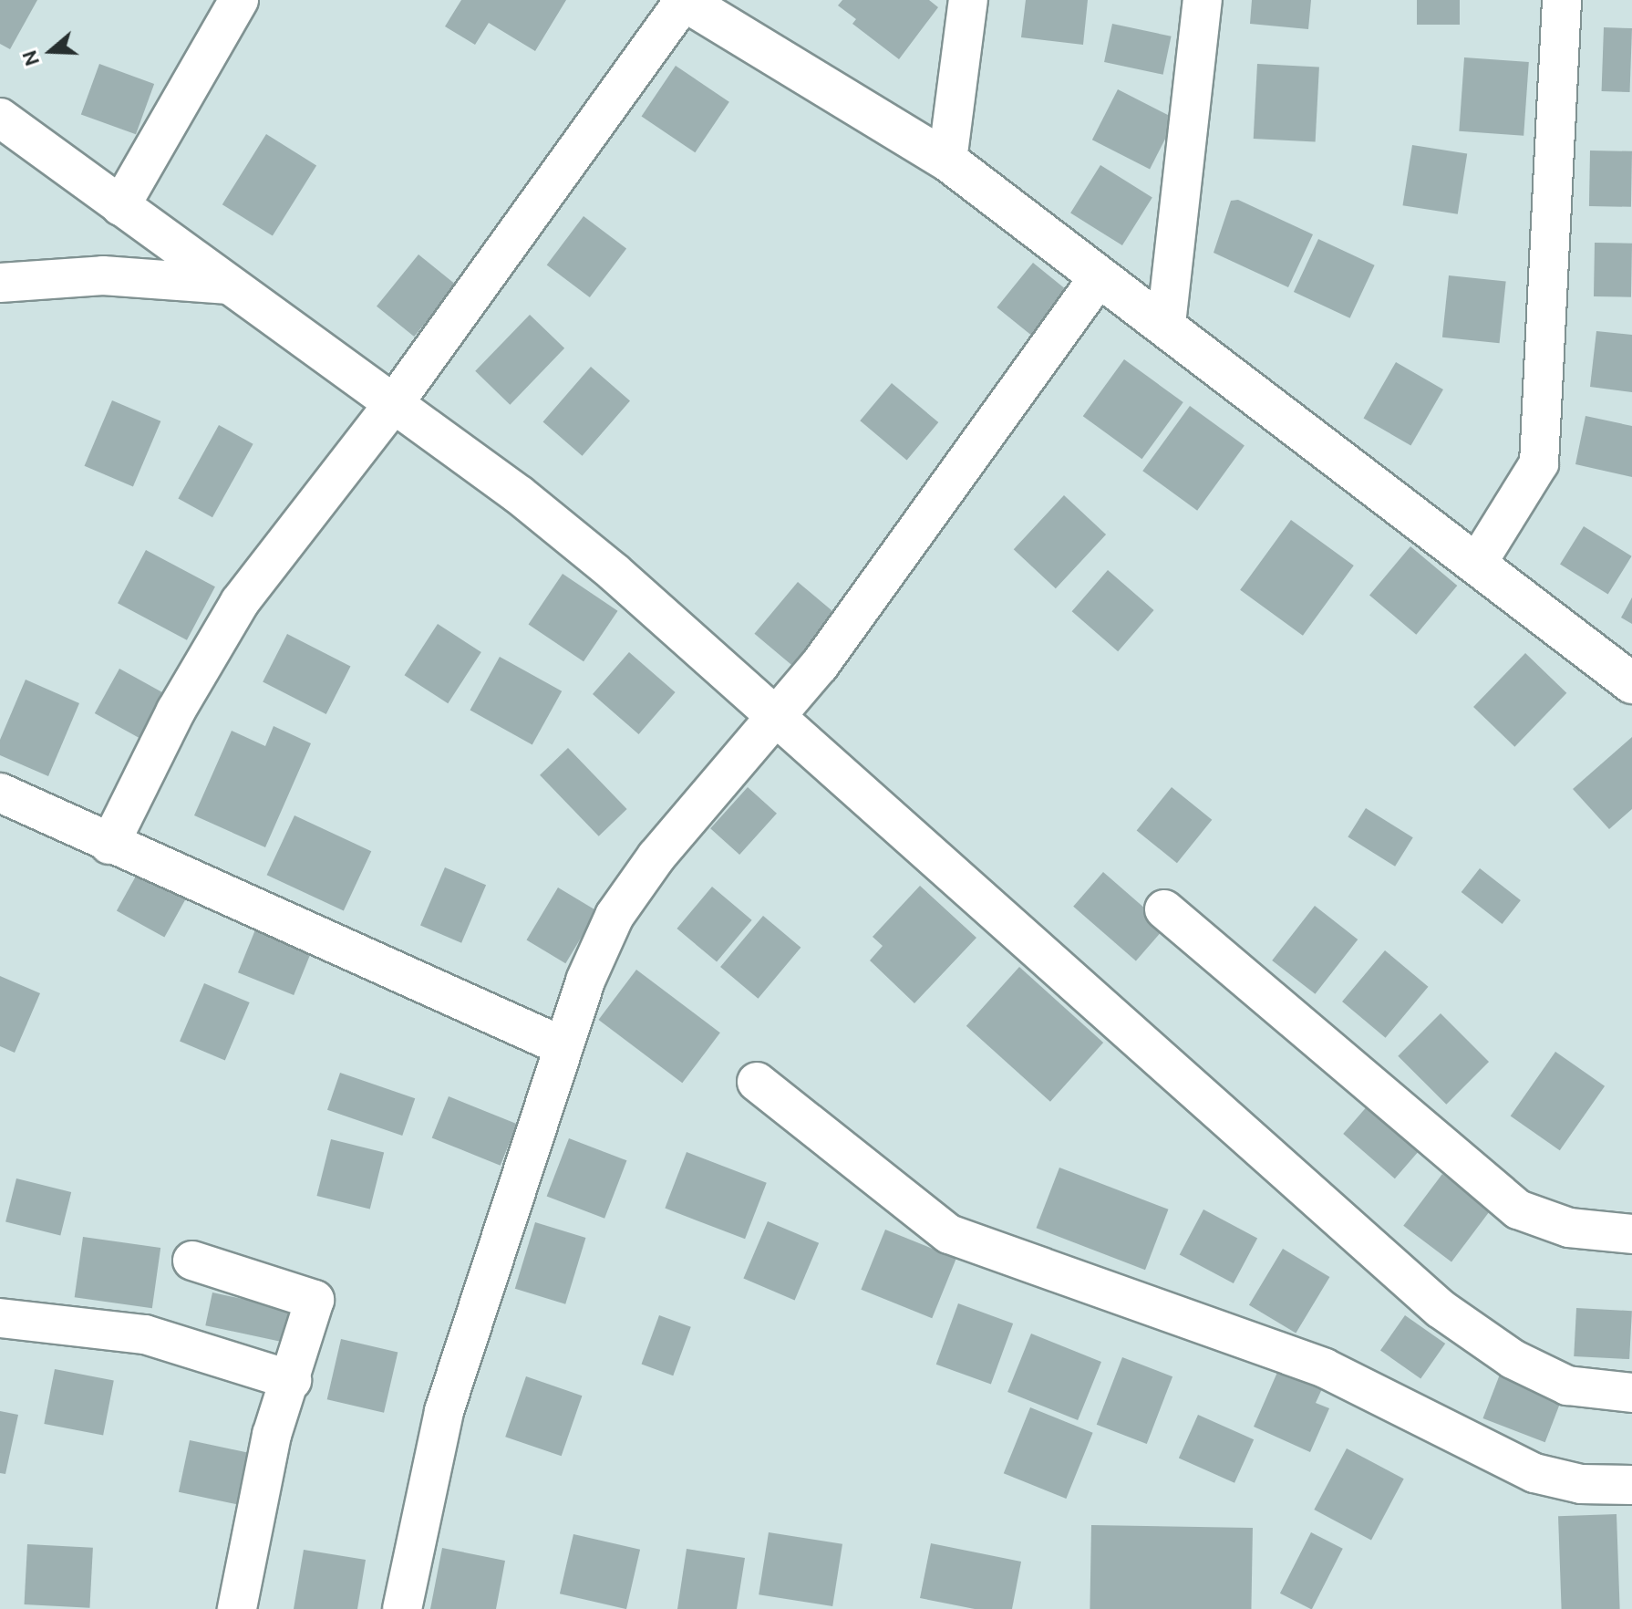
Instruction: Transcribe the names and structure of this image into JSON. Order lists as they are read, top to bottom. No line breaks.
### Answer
{"north":"left"}
